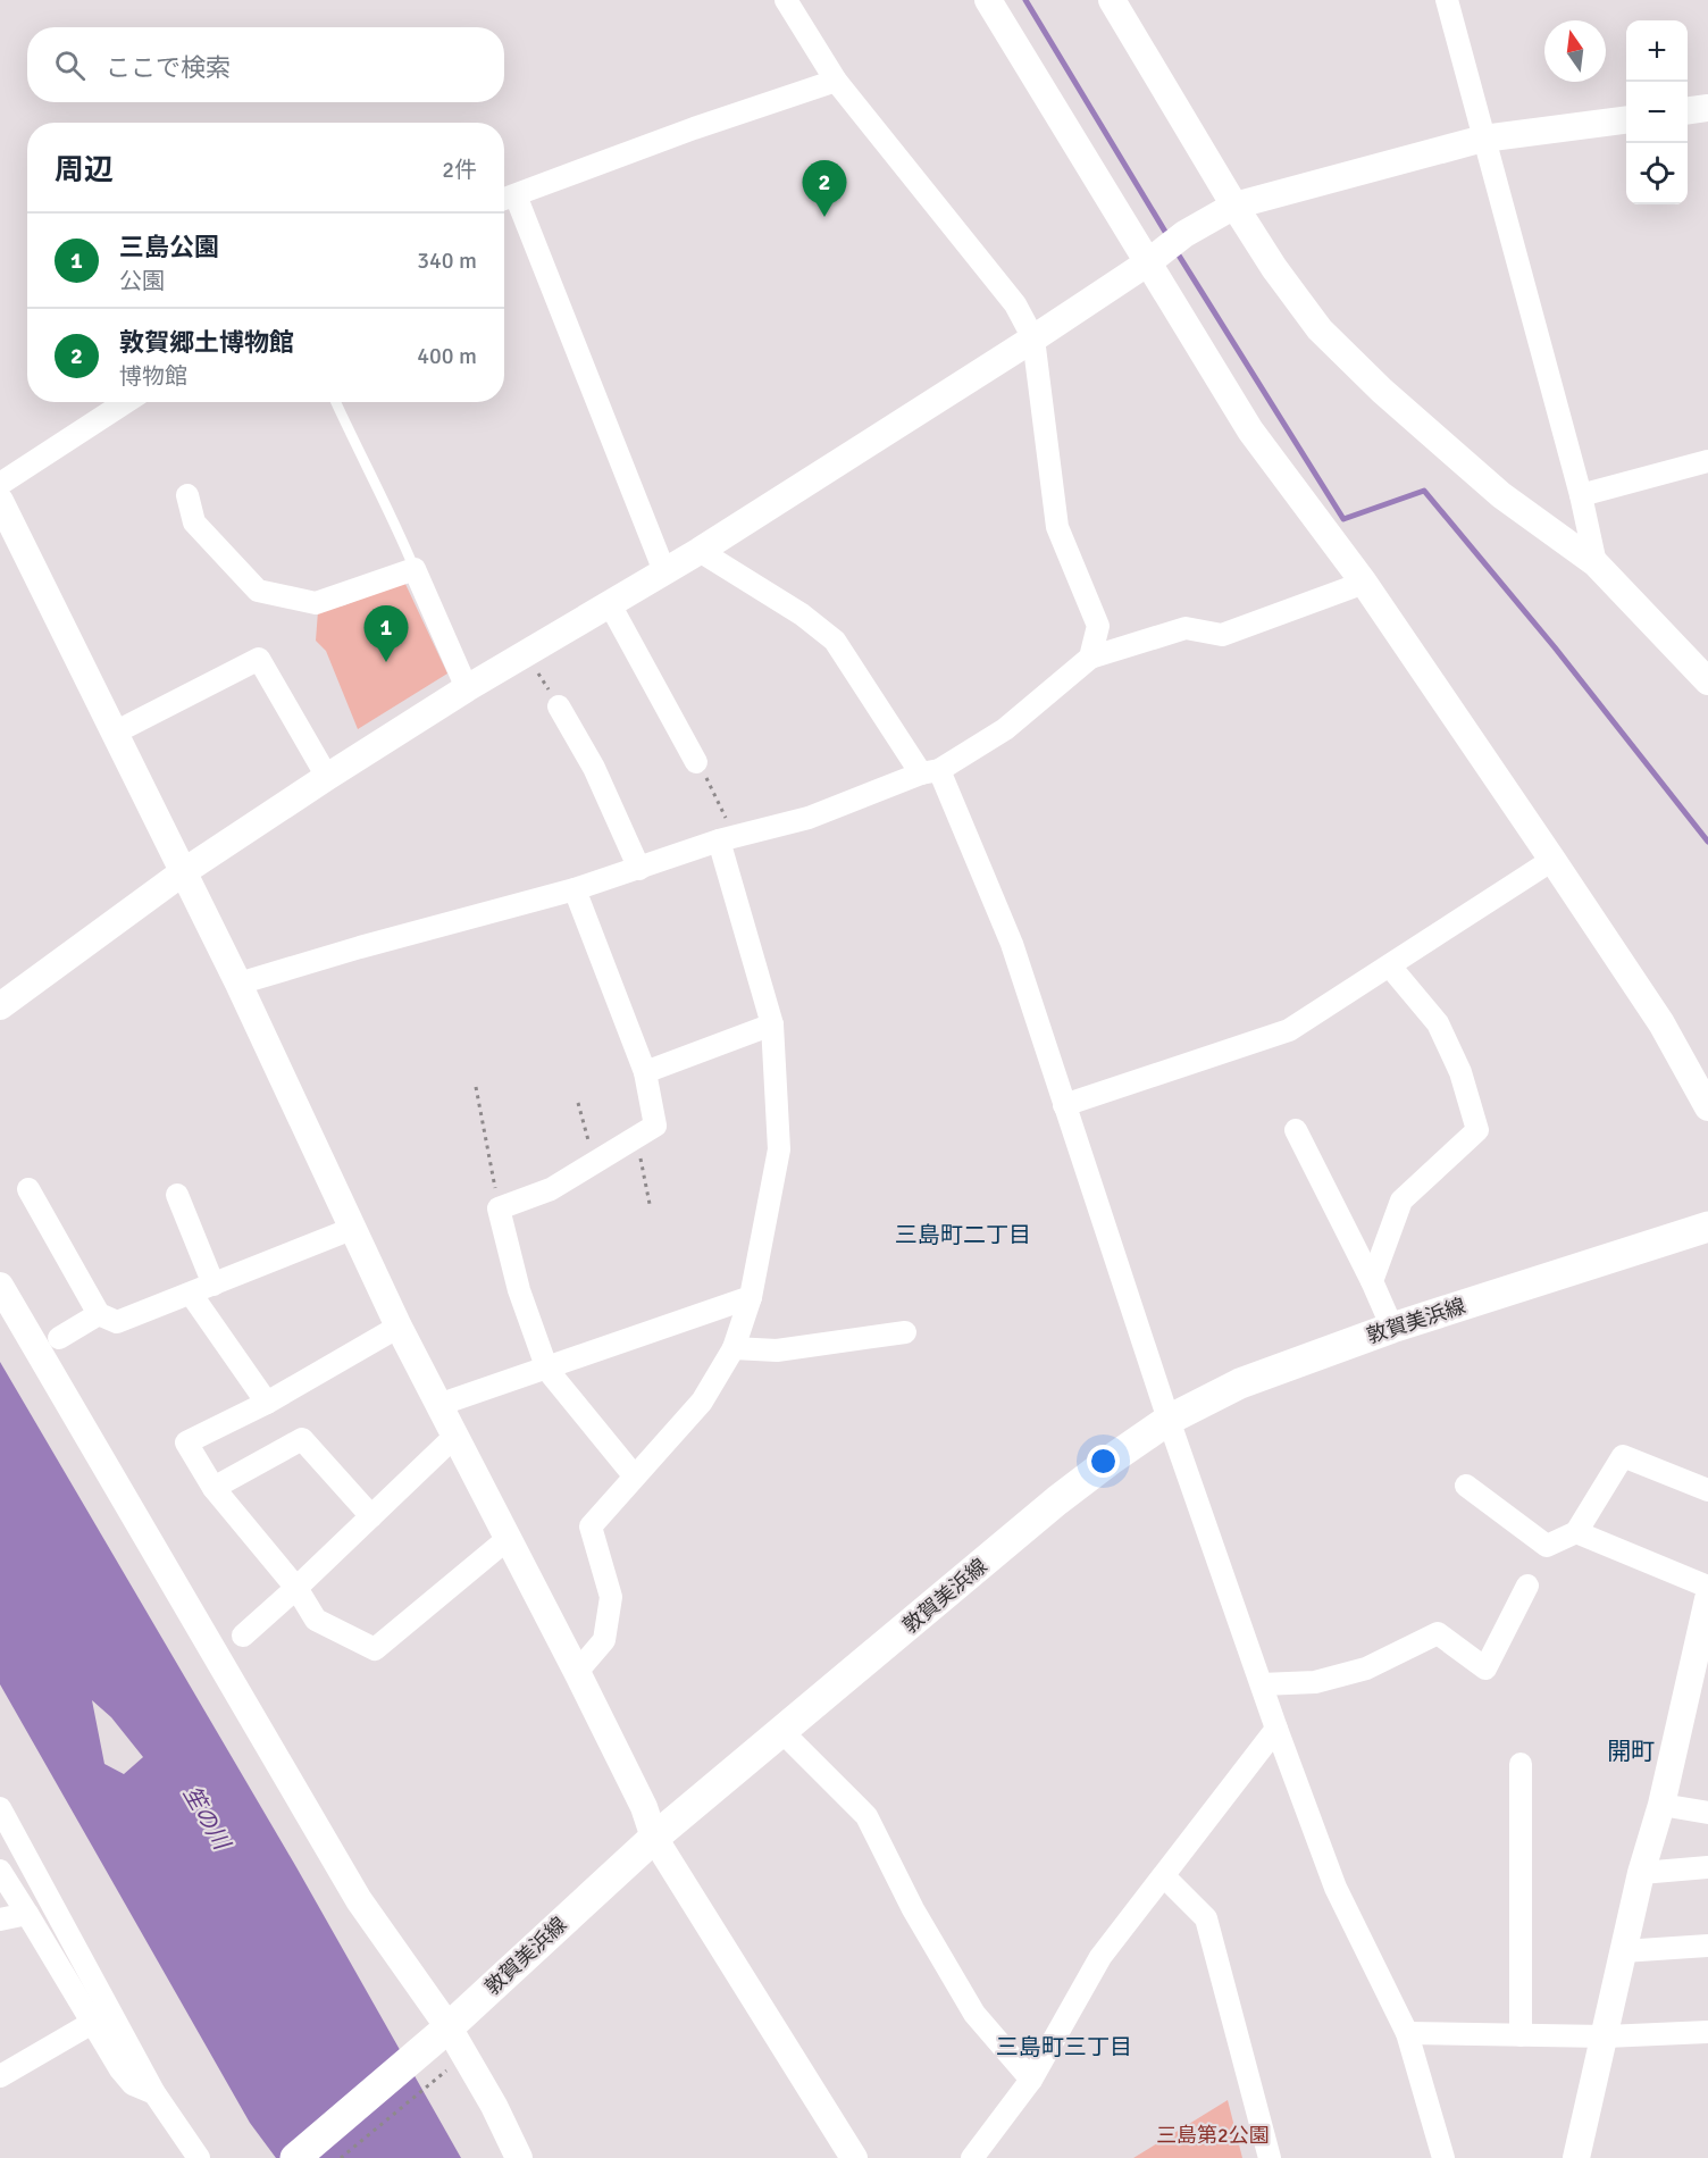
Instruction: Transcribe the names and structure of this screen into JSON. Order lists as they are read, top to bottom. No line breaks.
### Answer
{"streets":{"main road":["敦賀美浜線"]},"districts":["三島町二丁目","開町","三島町三丁目"],"water":["笙の川"],"parks":["三島第2公園"],"north":"top","page":{"map_buttons":["+","−"],"search":"ここで検索","heading":["周辺","2件"],"pins":["2","1"],"list":[{"mark":"1","name":"三島公園","note":"公園","value":"340 m"},{"mark":"2","name":"敦賀郷土博物館","note":"博物館","value":"400 m"}]}}
